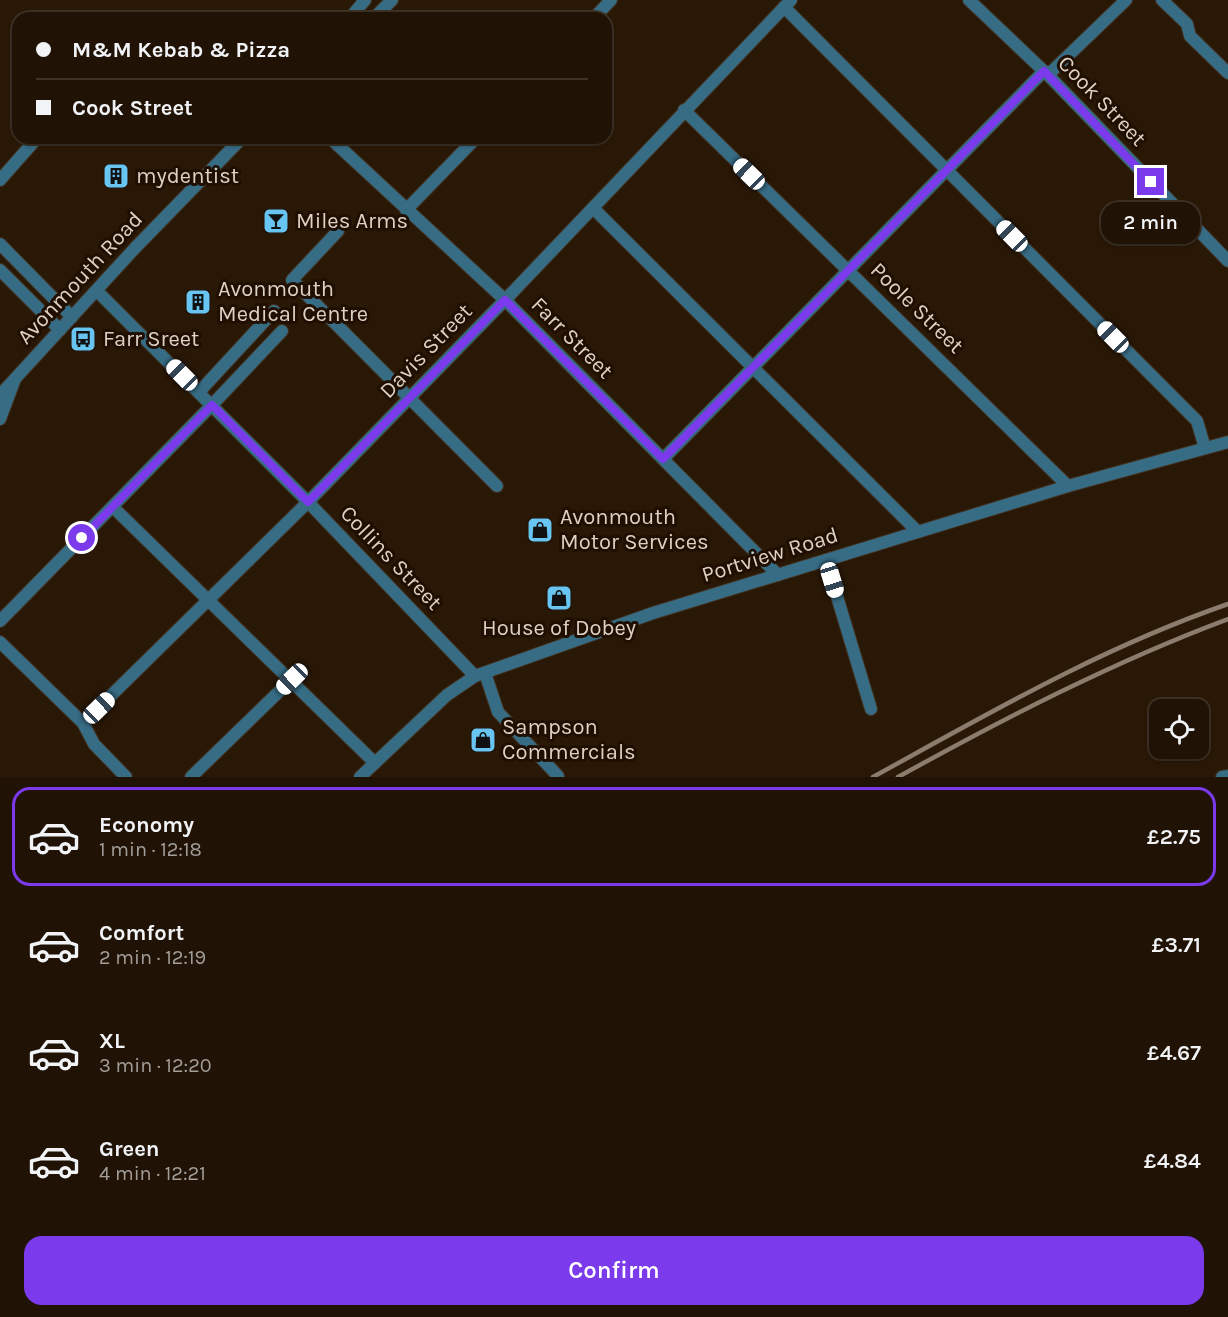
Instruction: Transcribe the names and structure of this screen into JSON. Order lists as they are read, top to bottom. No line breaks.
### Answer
{"streets":{"street":["Cook Street","Avonmouth Road","Poole Street","Farr Street","Davis Street","Portview Road","Collins Street"]},"crossings":[["Avonmouth Road","Collins Street"],["Poole Street","Davis Street"],["Poole Street","Portview Road"],["Farr Street","Davis Street"],["Farr Street","Portview Road"],["Davis Street","Collins Street"],["Portview Road","Collins Street"]],"places":{"building":["mydentist","Avonmouth Medical Centre"],"bar":["Miles Arms"],"bus stop":["Farr Sreet"],"shop":["Avonmouth Motor Services","House of Dobey","Sampson Commercials"]},"page":{"banner":["M&M Kebab & Pizza","Cook Street"],"bubble":"2 min","list":[{"name":"Economy","note":"1 min · 12:18","value":"£2.75"},{"name":"Comfort","note":"2 min · 12:19","value":"£3.71"},{"name":"XL","note":"3 min · 12:20","value":"£4.67"},{"name":"Green","note":"4 min · 12:21","value":"£4.84"}],"buttons":"Confirm"}}
